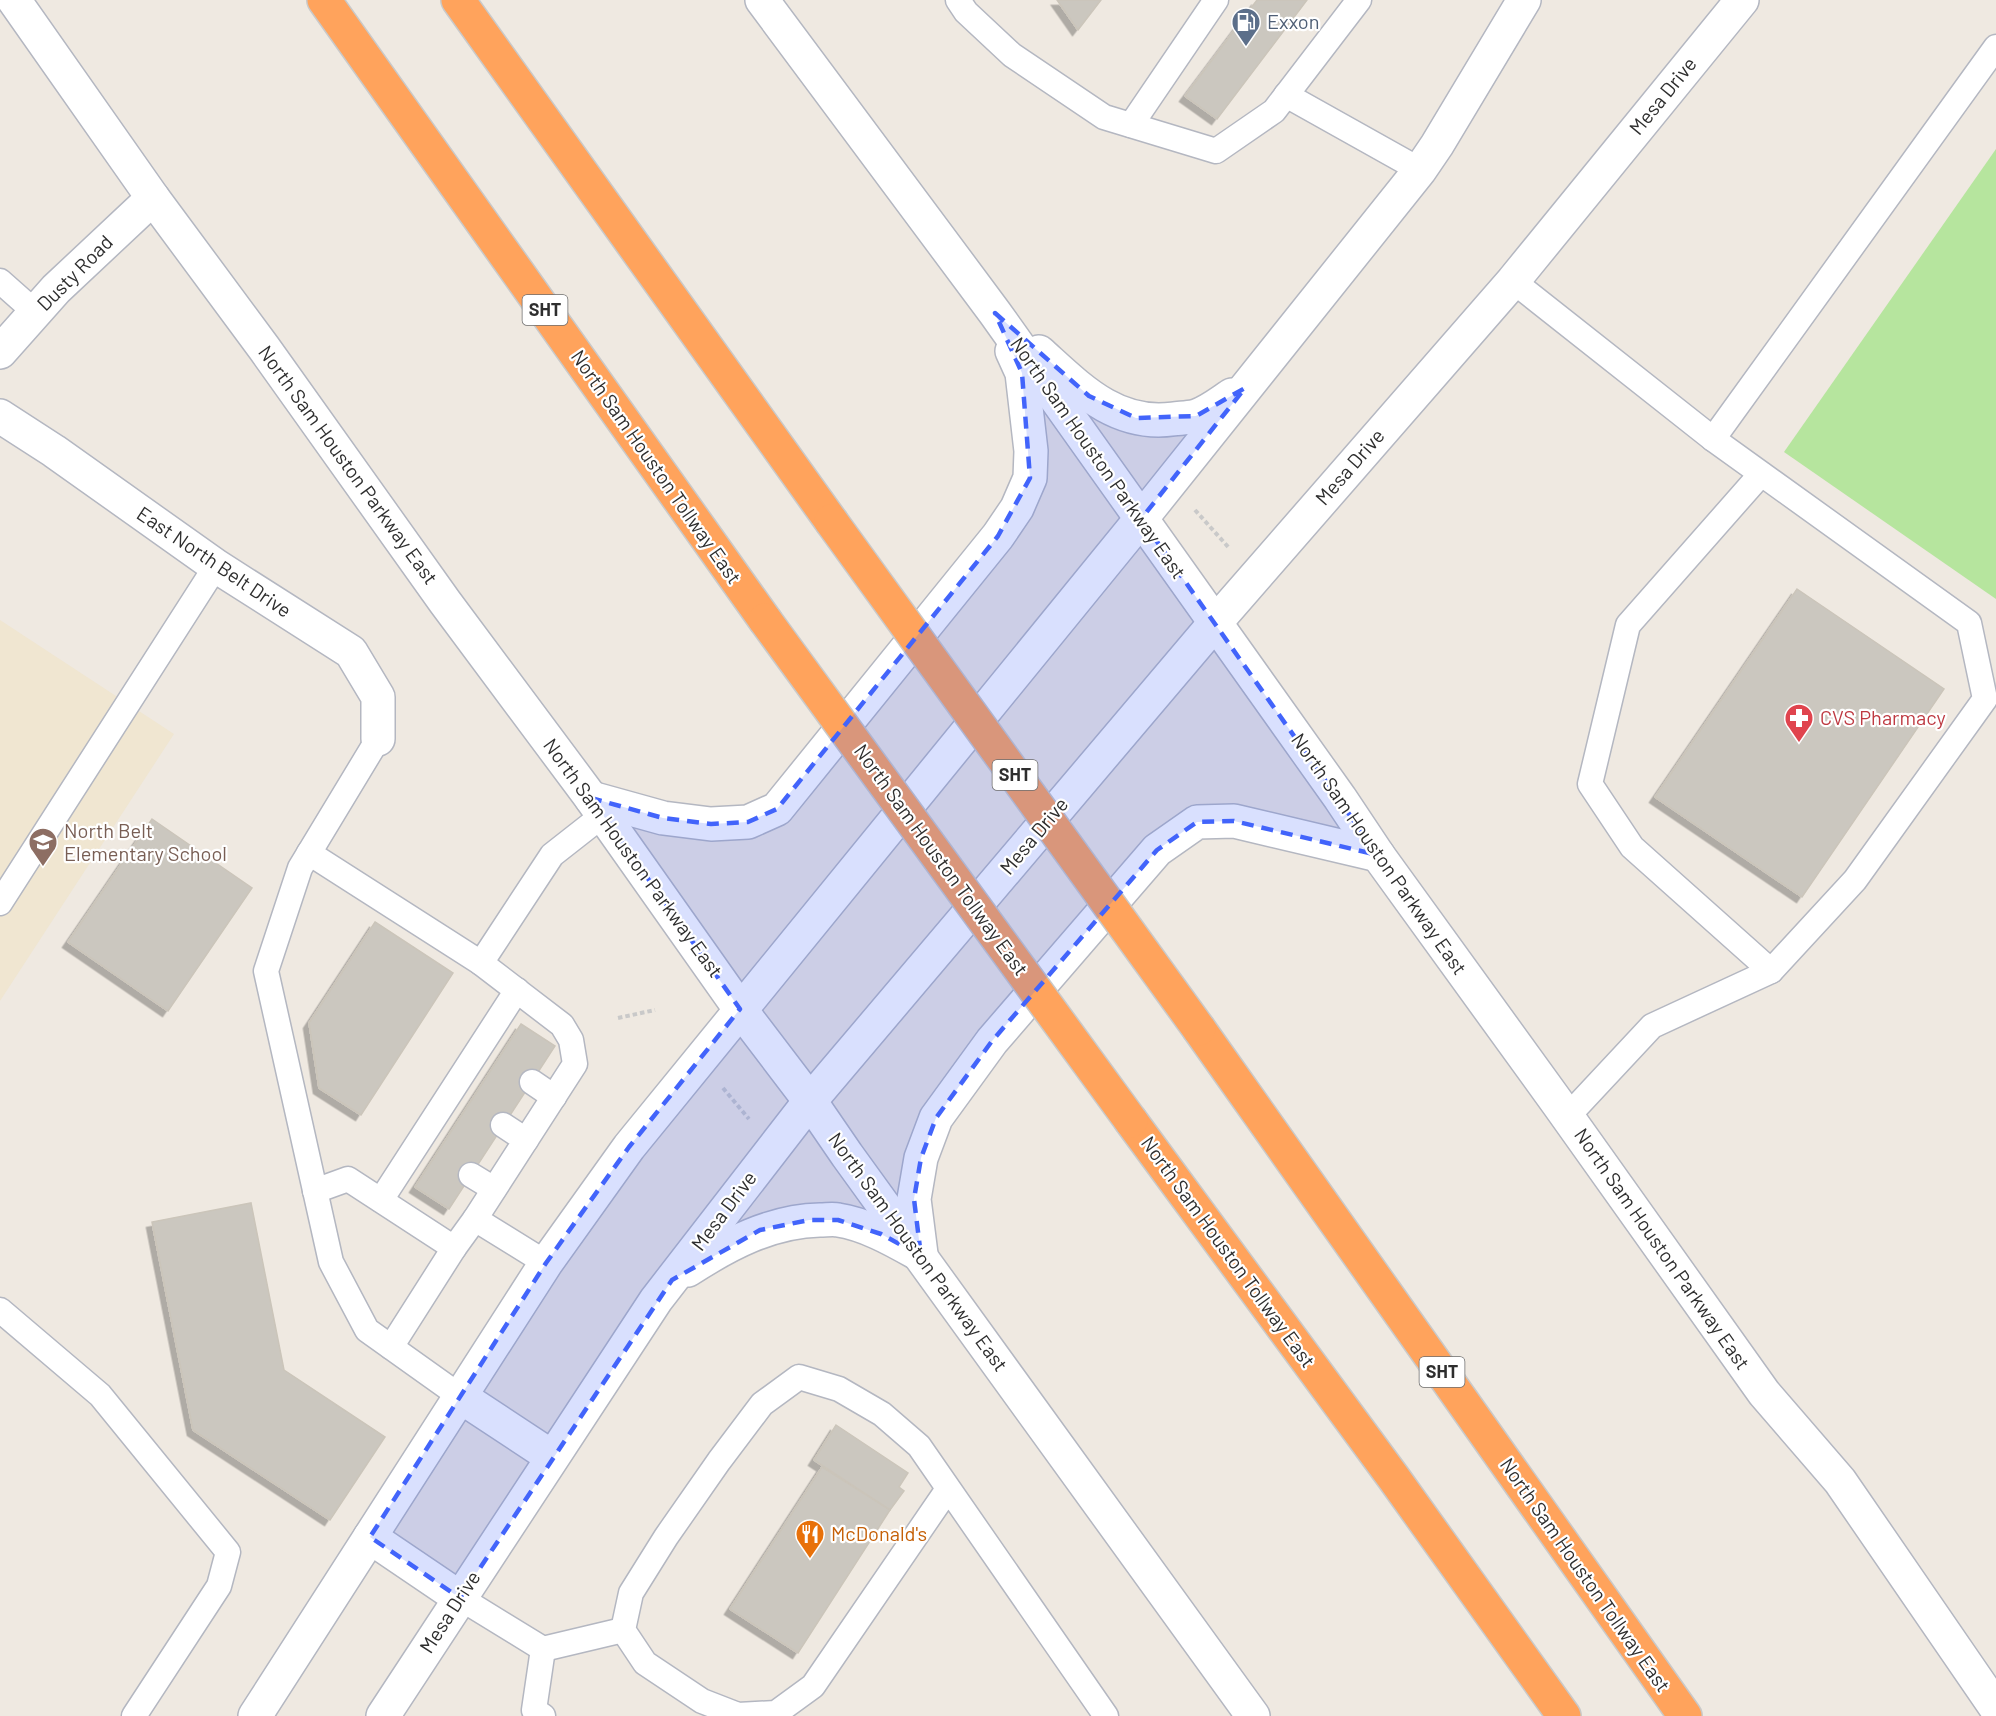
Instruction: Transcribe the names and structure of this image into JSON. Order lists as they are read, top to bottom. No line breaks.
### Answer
{"streets":{"highway":["SHT","North Sam Houston Tollway East"],"main road":["Mesa Drive","Dusty Road","North Sam Houston Parkway East","East North Belt Drive"]},"crossings":[["Mesa Drive","North Sam Houston Parkway East"],["Dusty Road","North Sam Houston Parkway East"]],"places":{"fuel station":["Exxon"],"pharmacy":["CVS Pharmacy"],"school or university":["North Belt Elementary School"],"restaurant":["McDonald's"]}}
